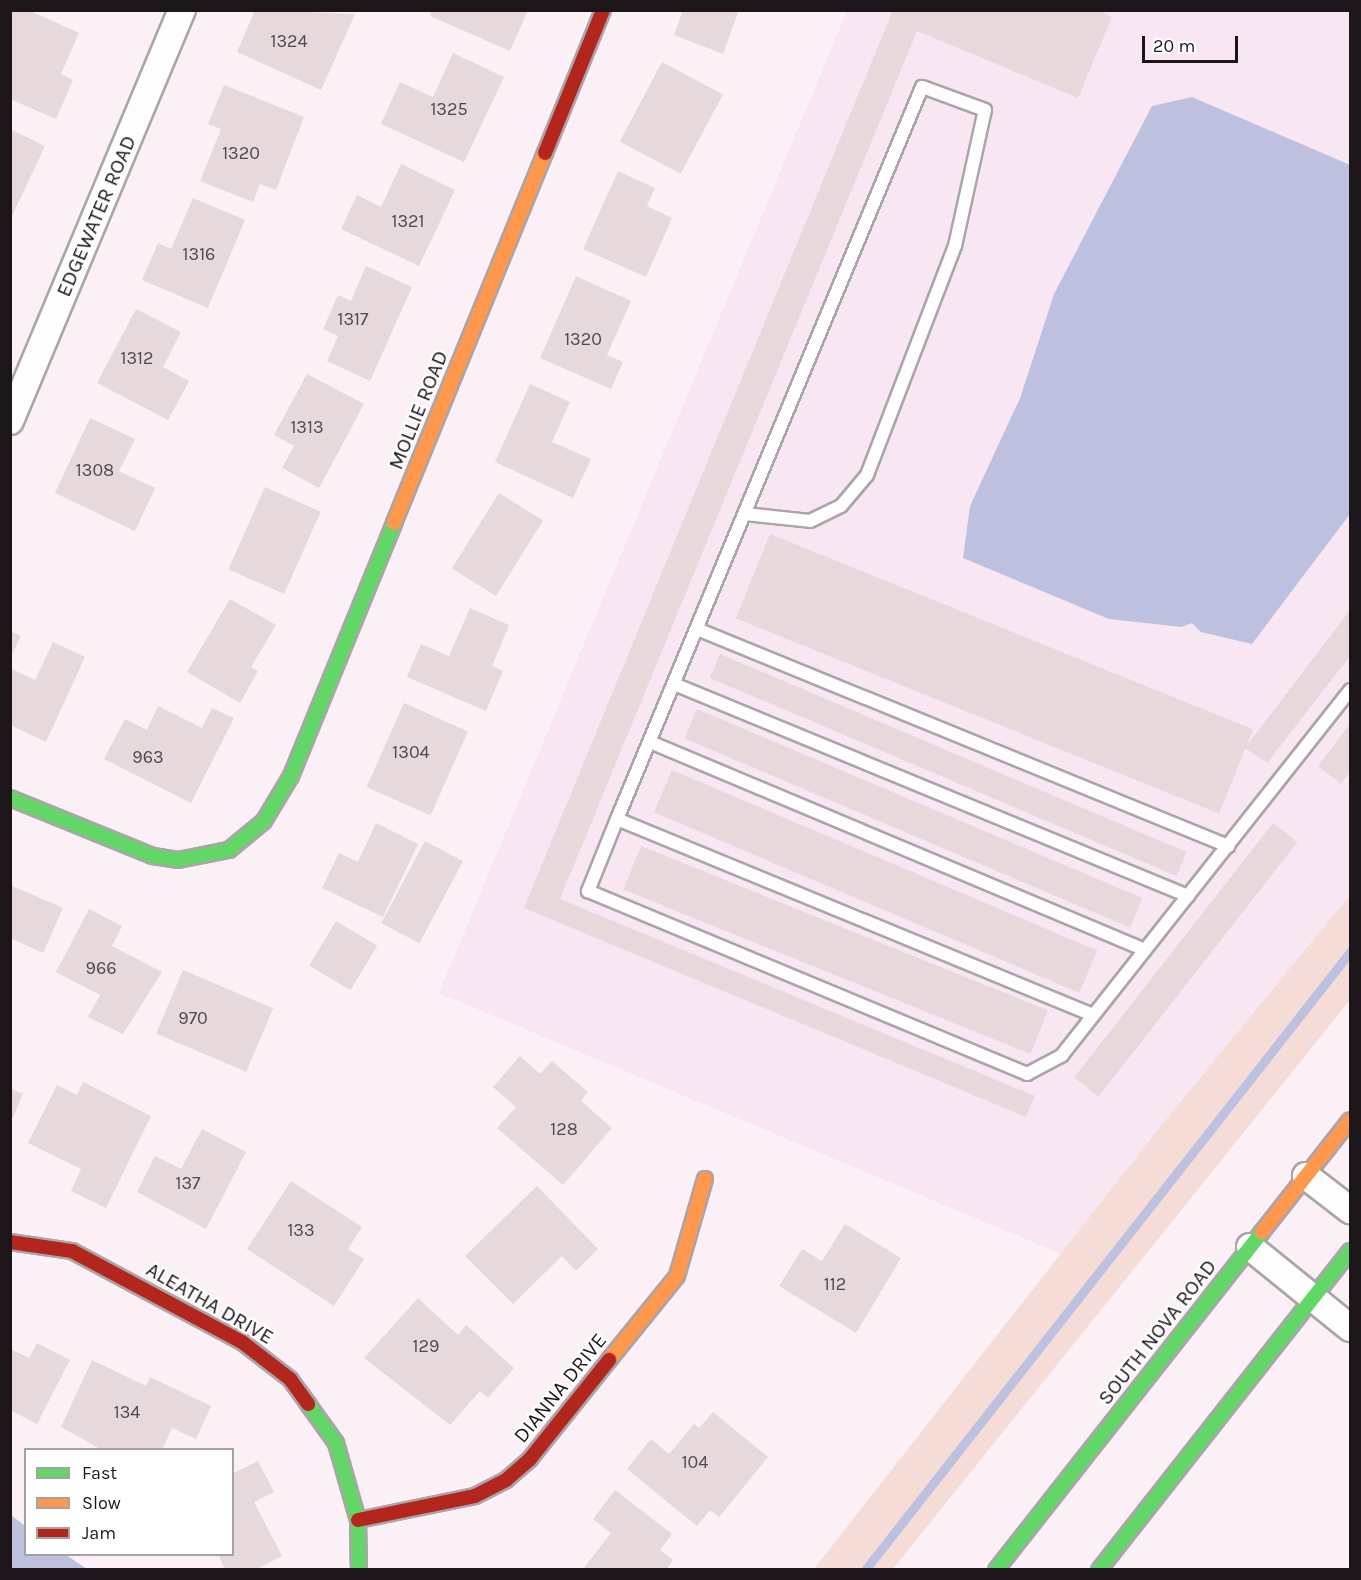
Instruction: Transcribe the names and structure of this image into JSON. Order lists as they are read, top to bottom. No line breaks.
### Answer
{"streets":{"street":["EDGEWATER ROAD","MOLLIE ROAD","ALEATHA DRIVE","SOUTH NOVA ROAD","DIANNA DRIVE"]},"crossings":[["ALEATHA DRIVE","DIANNA DRIVE"]],"house_numbers":["1324","1325","1320","1321","1316","1317","1320","1312","1313","1308","1304","963","966","970","128","137","133","112","129","134","104"],"legend":["Fast","Slow","Jam"],"scale_bar":"20 m"}
